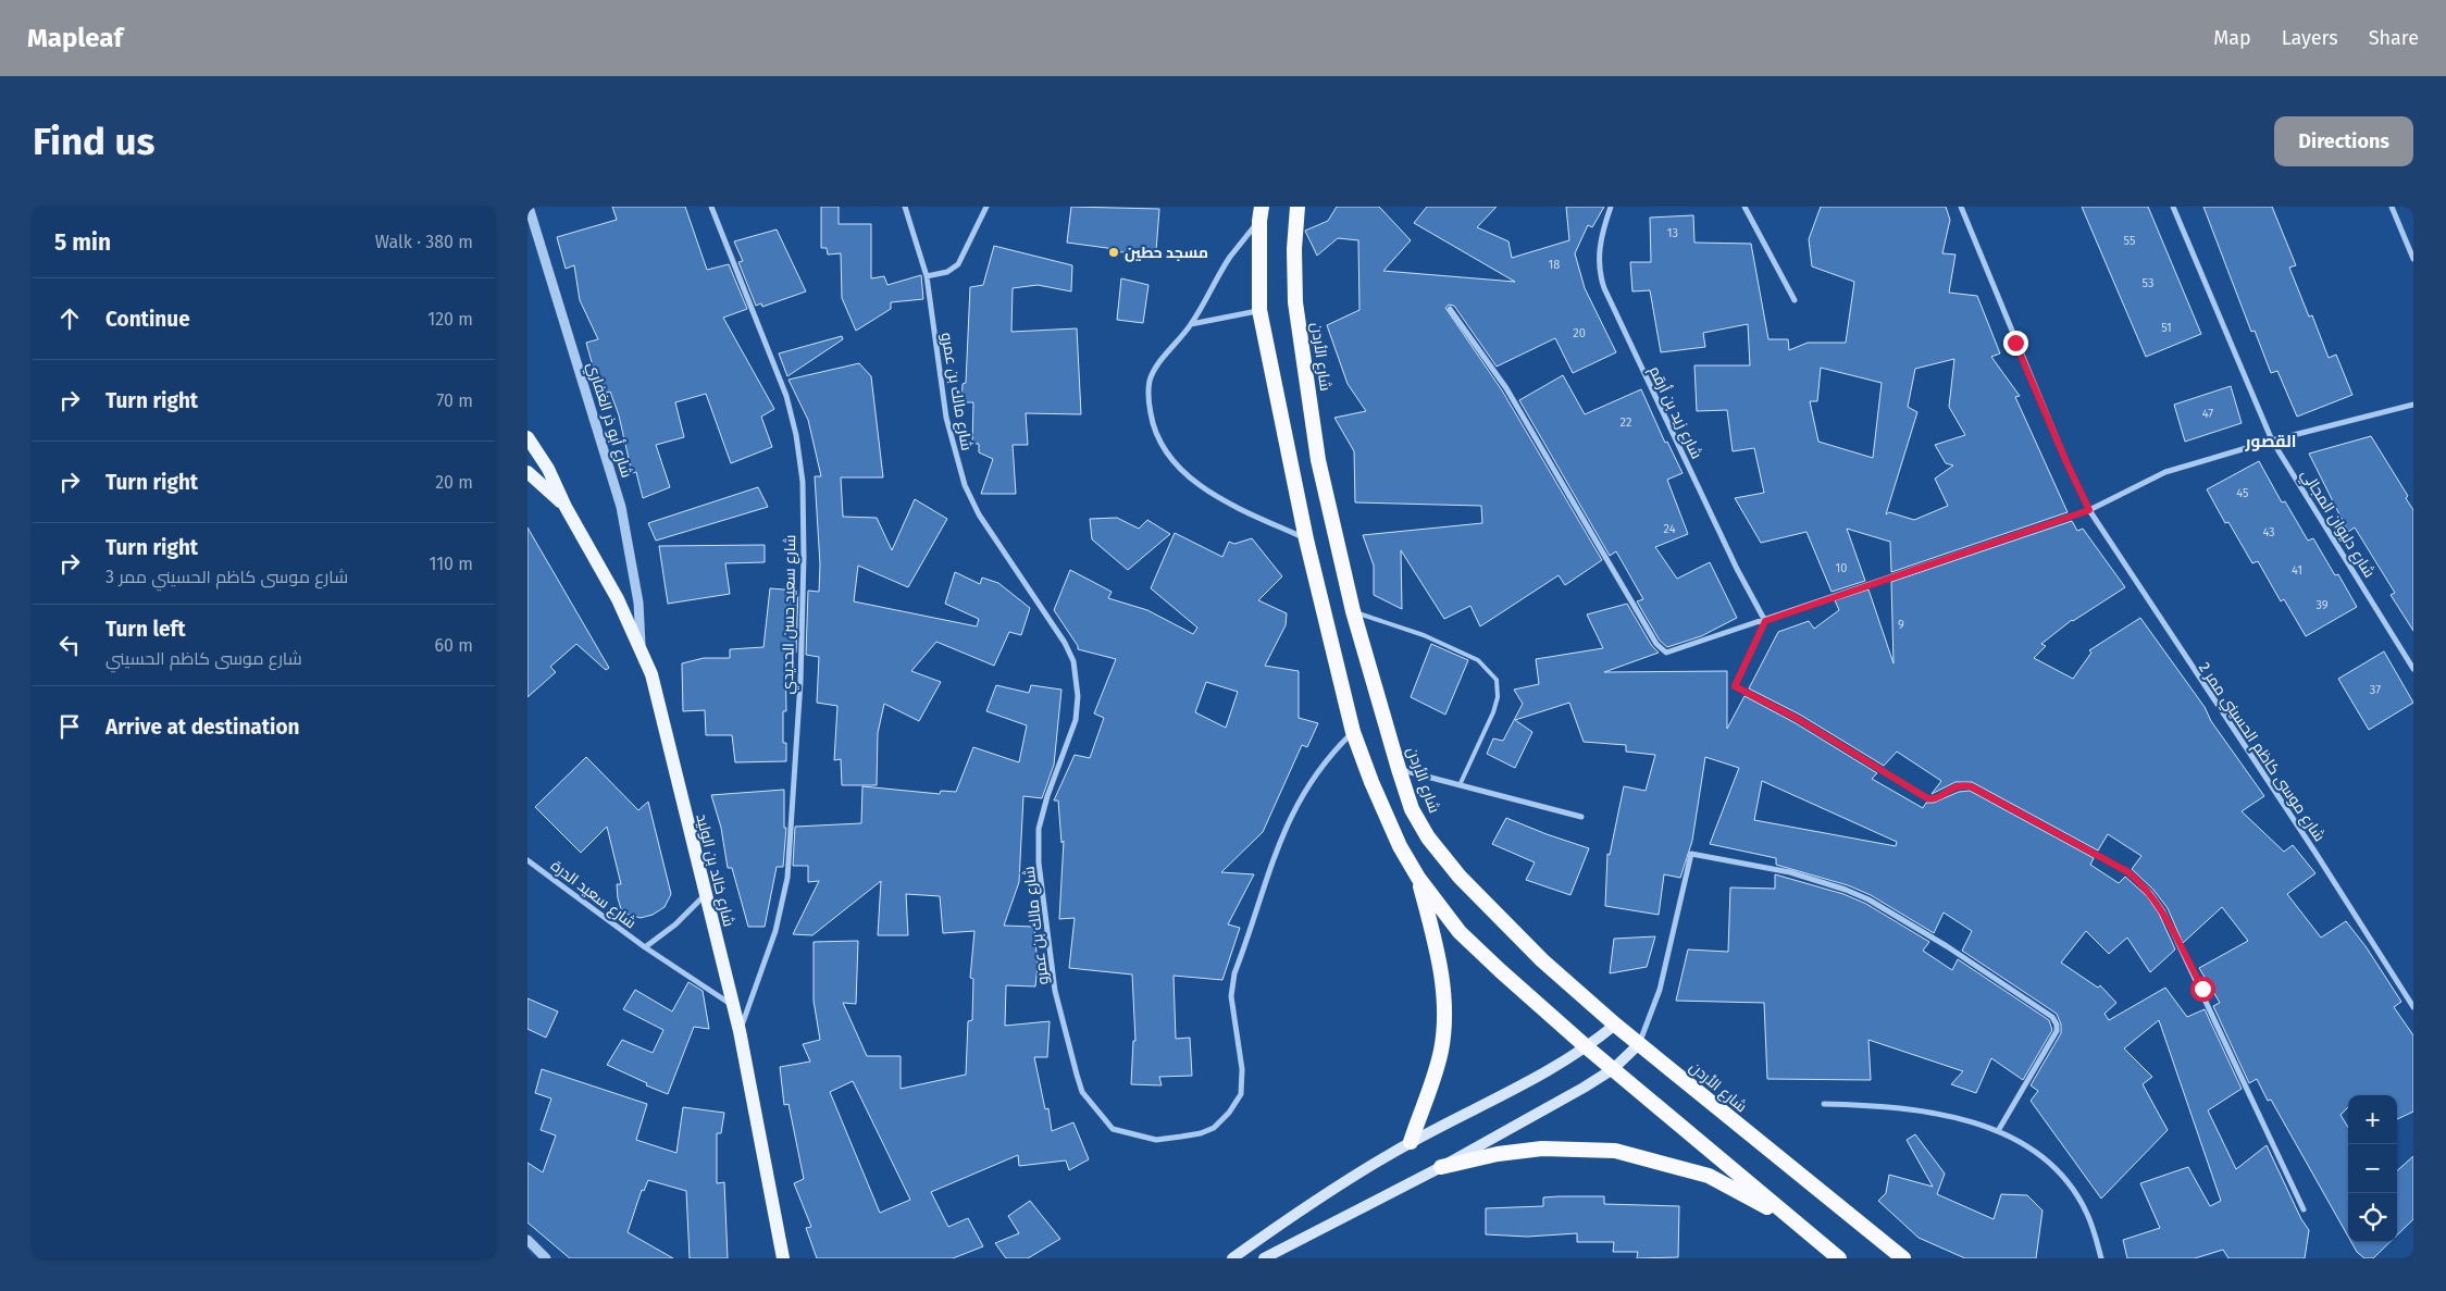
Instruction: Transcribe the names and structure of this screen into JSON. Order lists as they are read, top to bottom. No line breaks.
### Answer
{"streets":{"highway":["شارع الأردن"],"main road":["شارع خالد بن الوليد"],"street":["شارع مالك بن عمرو","شارع زيد بن أرقم","شارع أبو ذر الغفاري","شارع دليوان المجالي","شارع سعيد حسن الحديدي","شارع موسى كاظم الحسيني ممر 2","شارع سعيد الدرة"]},"crossings":[["شارع أبو ذر الغفاري","شارع خالد بن الوليد"],["شارع سعيد حسن الحديدي","شارع خالد بن الوليد"],["شارع خالد بن الوليد","شارع سعيد الدرة"]],"districts":["القصور"],"places":["مسجد حطين"],"house_numbers":["13","55","18","53","51","20","47","22","45","24","43","10","41","39","9","37"],"page":{"header":"Mapleaf","nav":["Map","Layers","Share"],"buttons":"Directions","title":"Find us","heading":["5 min","Walk · 380 m"],"list":[["Continue","120 m"],["Turn right","70 m"],["Turn right","20 m"],["Turn right","شارع موسى كاظم الحسيني ممر 3","110 m"],["Turn left","شارع موسى كاظم الحسيني","60 m"],"Arrive at destination"],"map_buttons":["+","−"]}}
